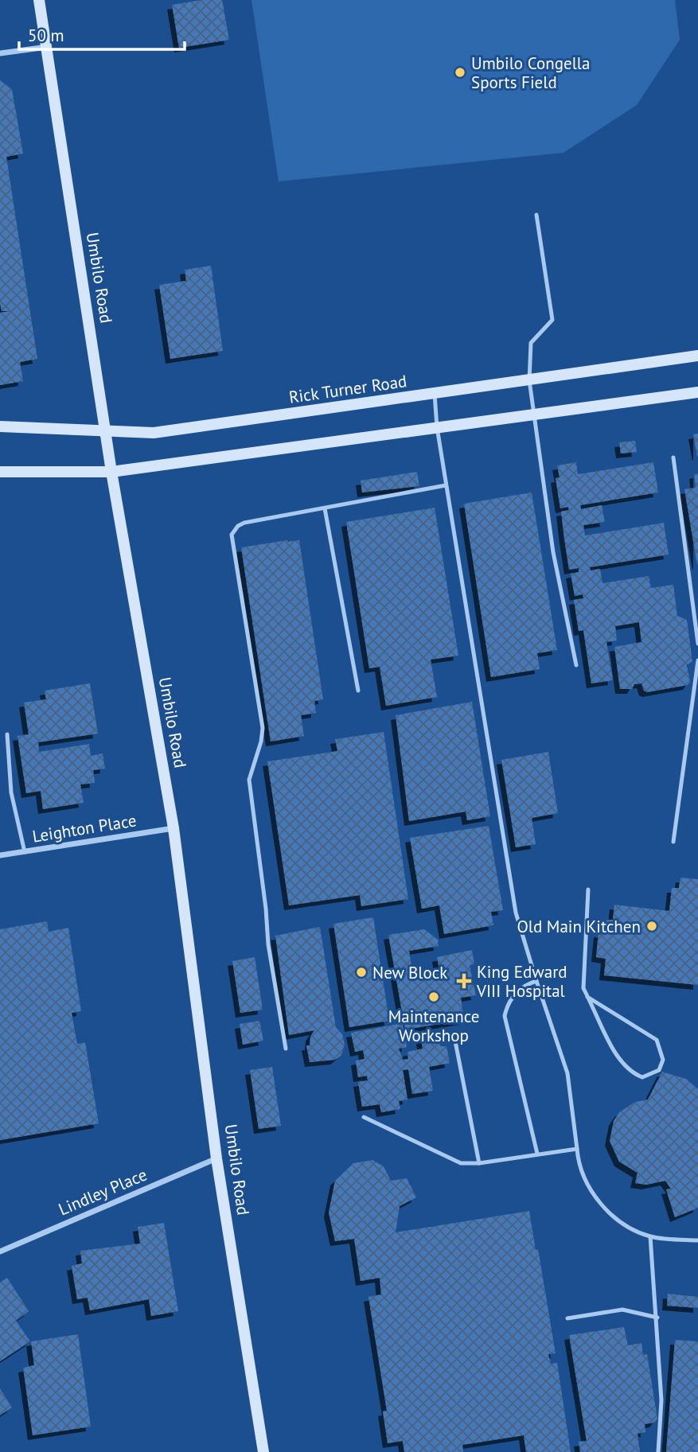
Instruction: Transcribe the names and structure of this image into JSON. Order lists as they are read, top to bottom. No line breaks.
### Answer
{"streets":{"main road":["Umbilo Road","Rick Turner Road"],"street":["Leighton Place","Lindley Place"]},"crossings":[["Umbilo Road","Rick Turner Road"],["Umbilo Road","Leighton Place"],["Umbilo Road","Lindley Place"]],"places":{"other":["Umbilo Congella Sports Field","Old Main Kitchen","New Block","Maintenance Workshop"],"health":["King Edward VIII Hospital"]},"scale_bar":"50 m"}
